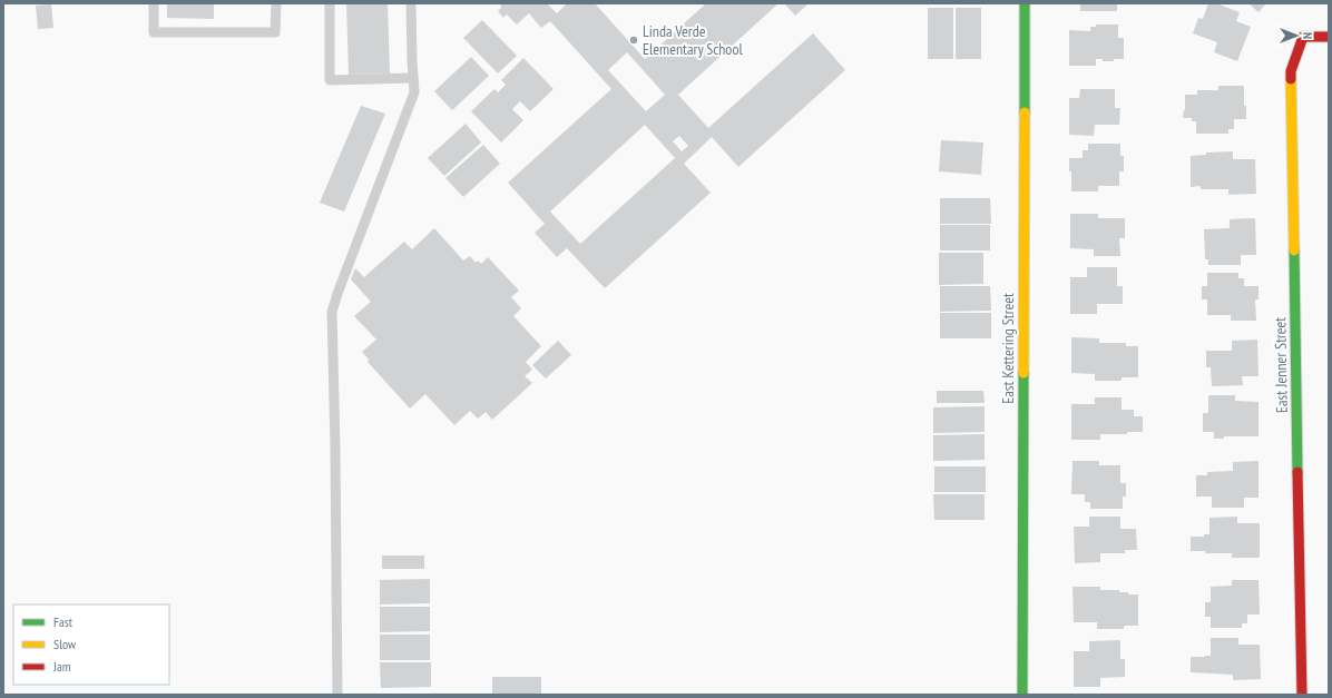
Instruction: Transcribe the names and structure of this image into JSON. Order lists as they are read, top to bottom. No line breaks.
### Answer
{"streets":{"street":["East Kettering Street","East Jenner Street"]},"places":["Linda Verde Elementary School"],"legend":["Fast","Slow","Jam"],"north":"right"}
